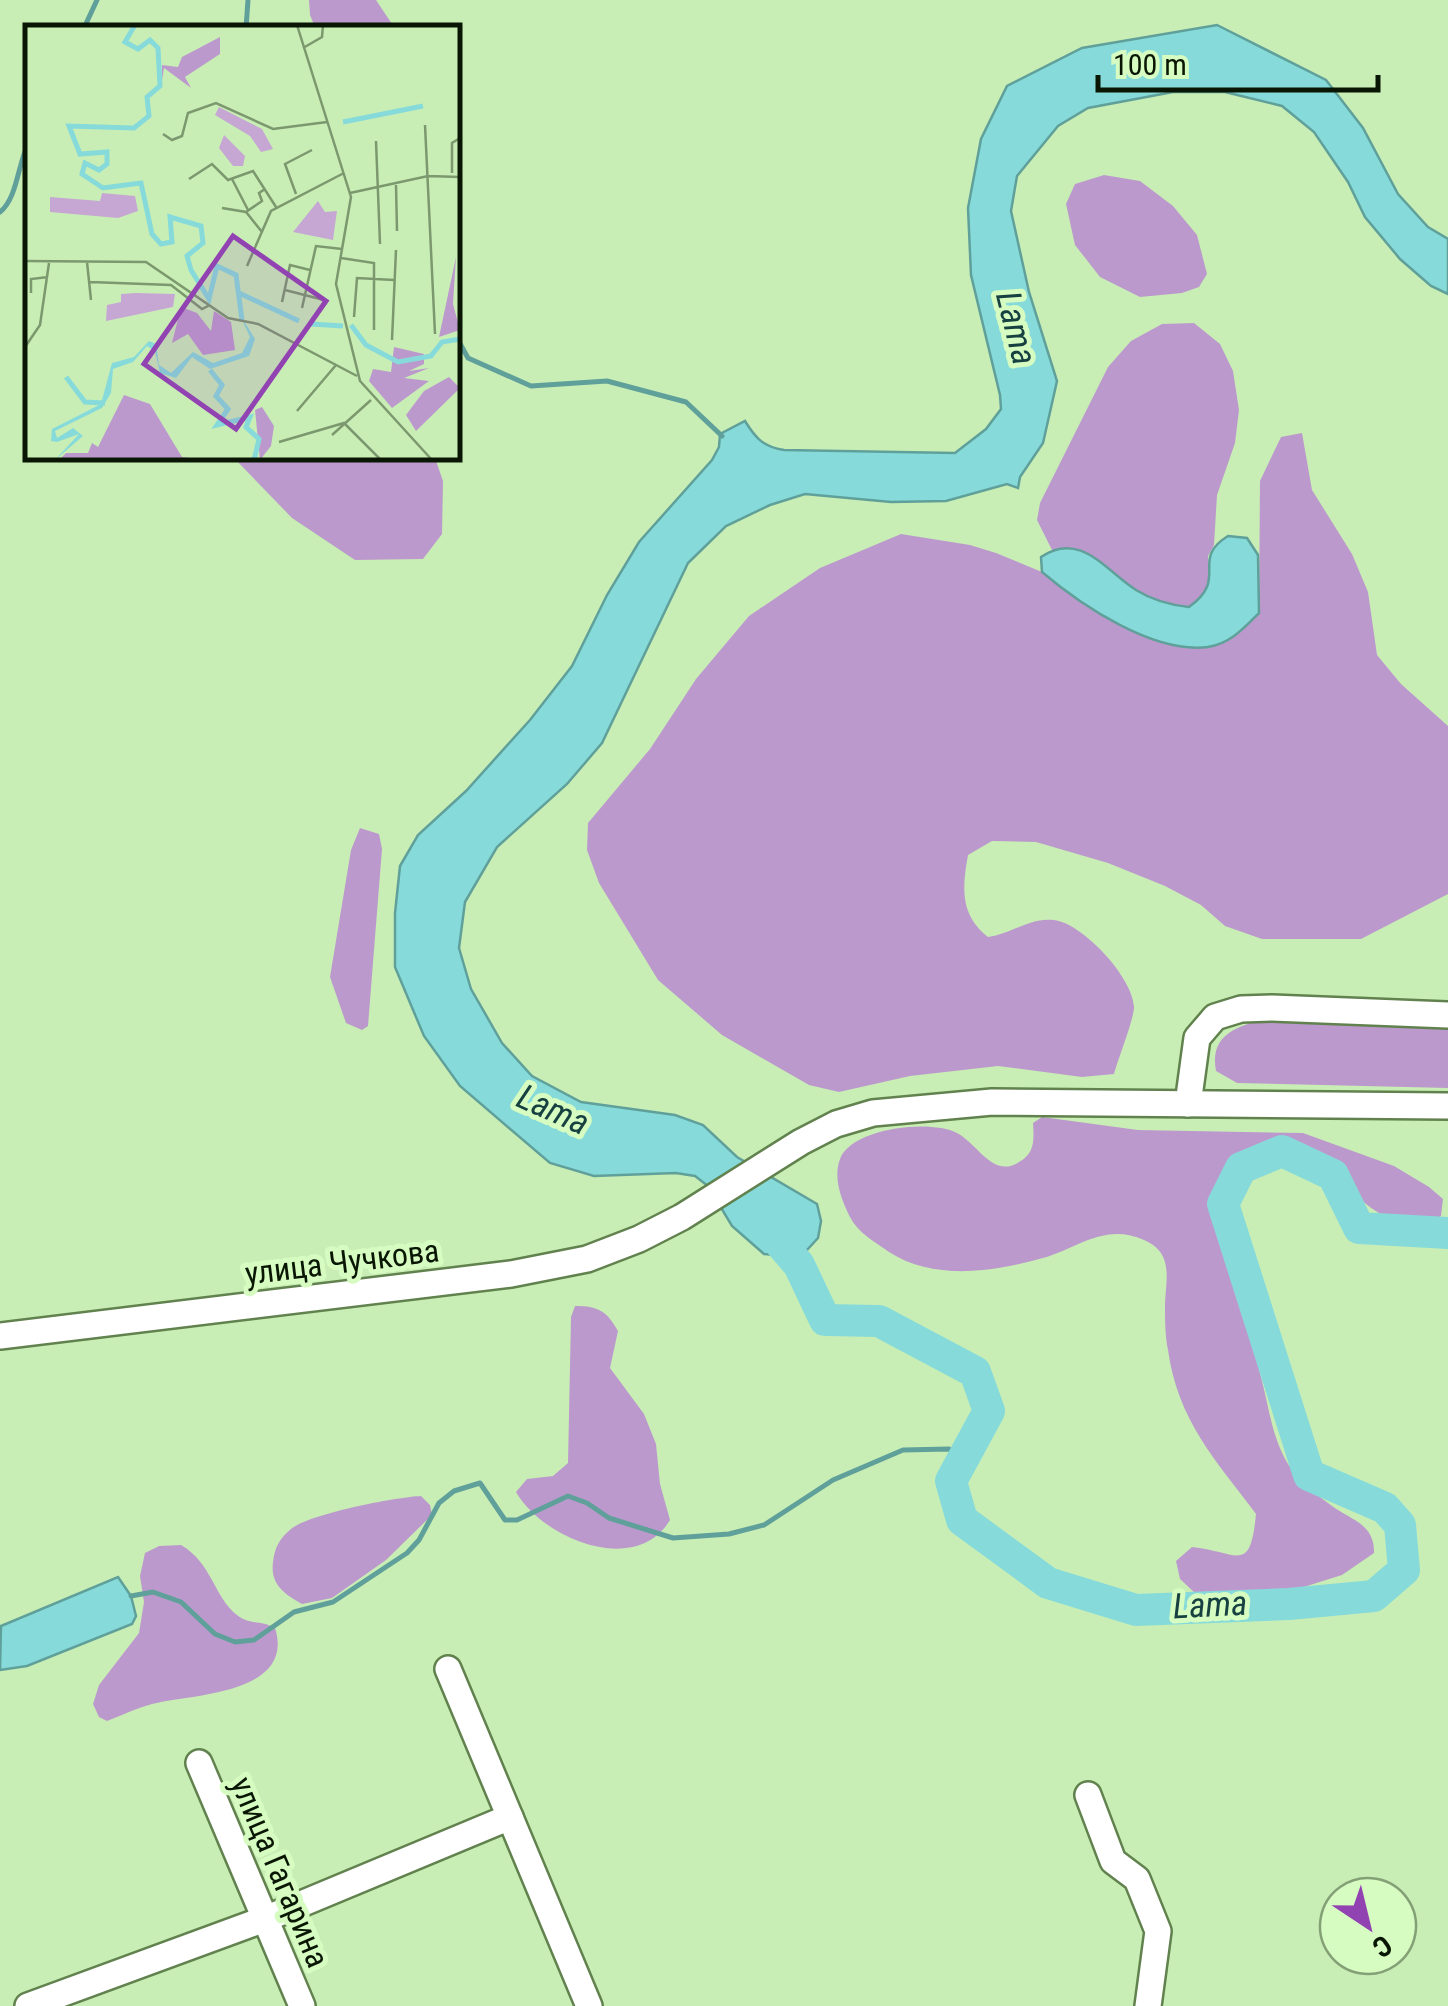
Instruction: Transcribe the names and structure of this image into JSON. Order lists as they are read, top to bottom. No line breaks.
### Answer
{"streets":{"street":["улица Чучкова","улица Гагарина"]},"water":["Lama"],"scale_bar":"100 m","north":"bottom right"}
